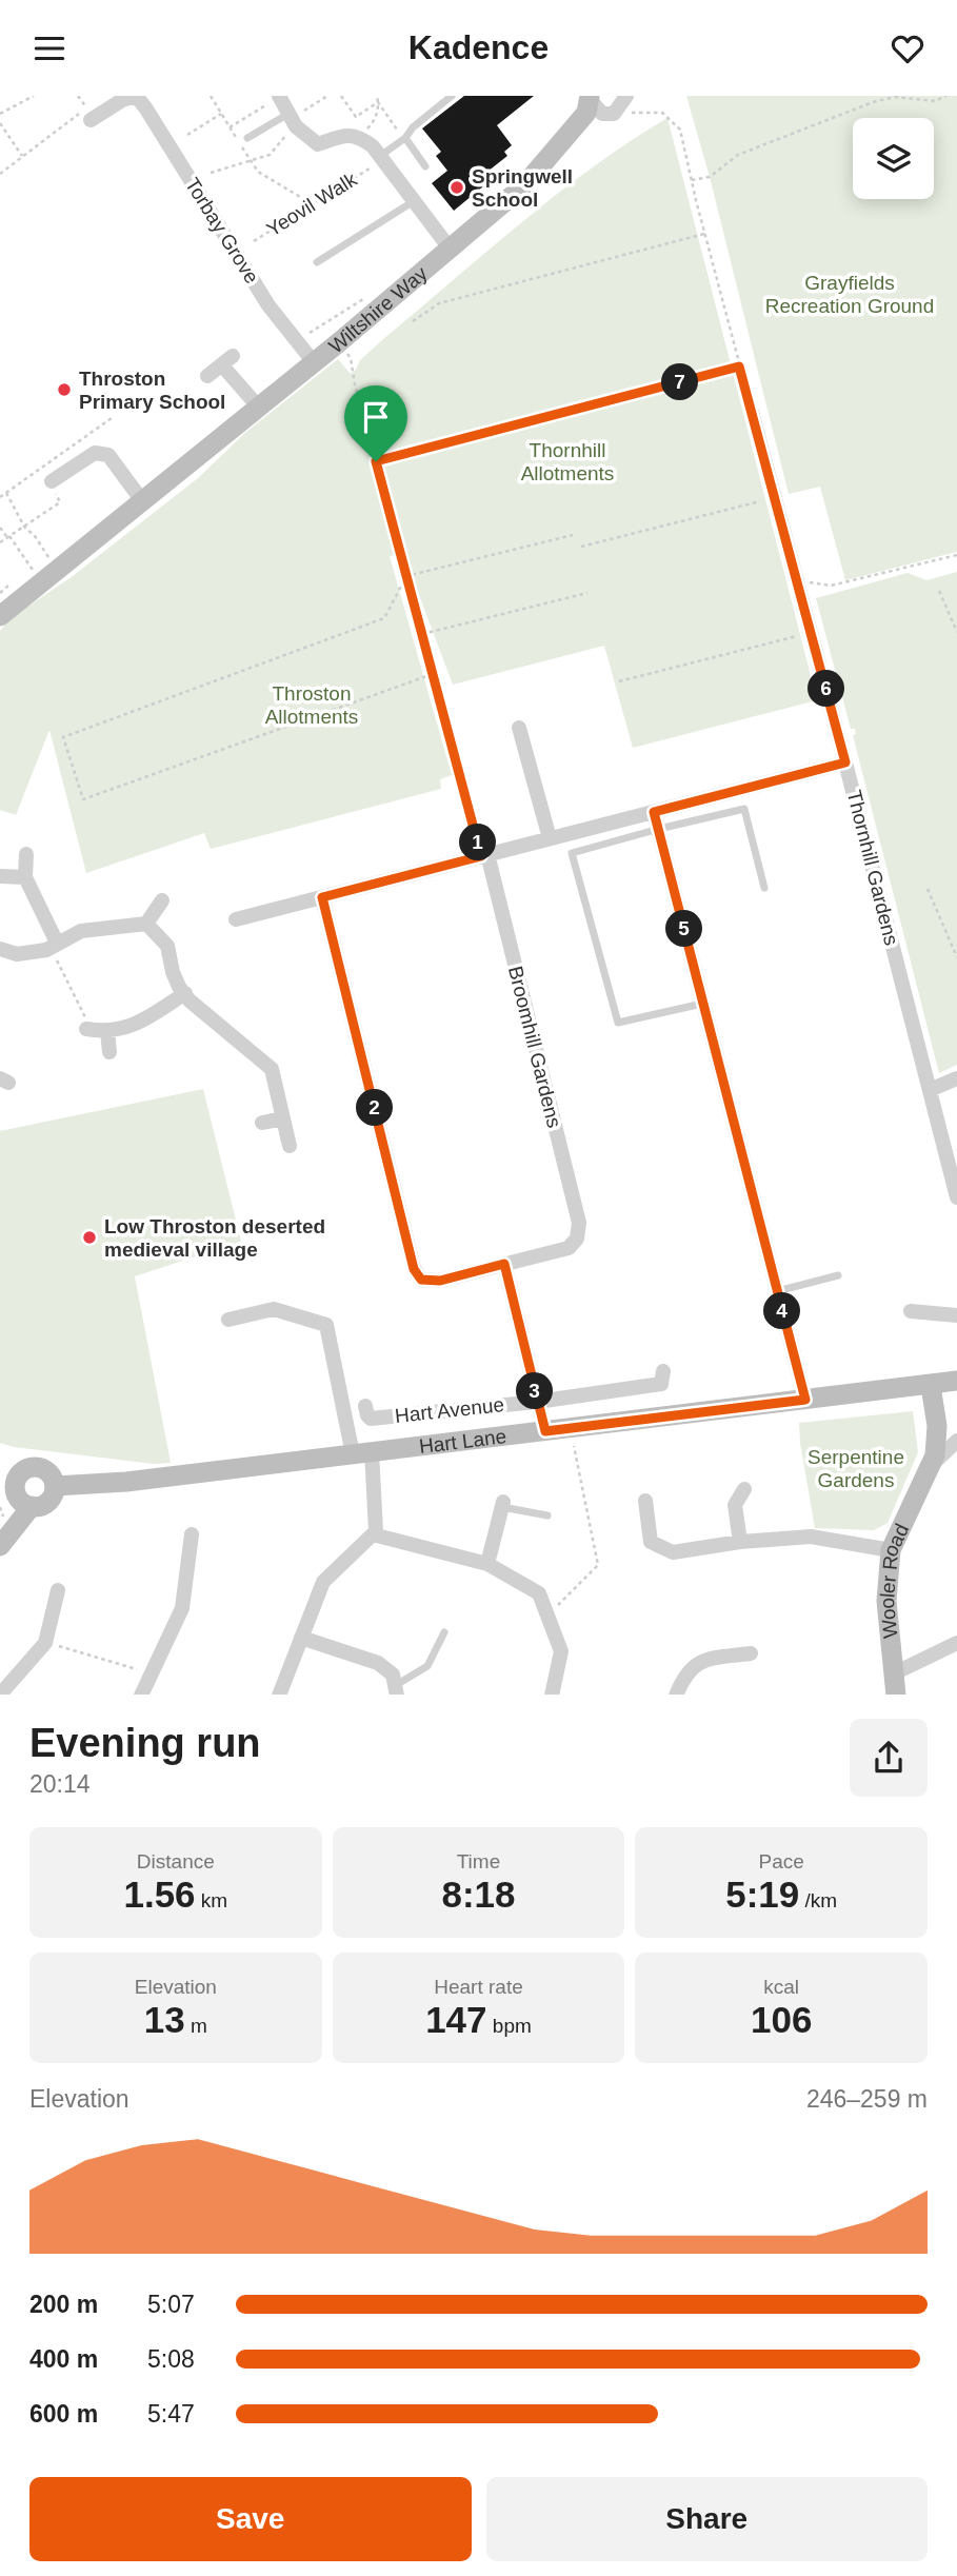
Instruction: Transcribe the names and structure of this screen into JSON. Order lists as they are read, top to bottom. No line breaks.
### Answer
{"streets":{"street":["Torbay Grove","Wiltshire Way","Thornhill Gardens","Broomhill Gardens","Hart Avenue","Hart Lane","Wooler Road"],"path":["Yeovil Walk"]},"crossings":[["Torbay Grove","Wiltshire Way"],["Hart Lane","Wooler Road"]],"parks":["Grayfields Recreation Ground","Thornhill Allotments","Throston Allotments","Serpentine Gardens"],"places":["Springwell School","Throston Primary School","Low Throston deserted medieval village"],"page":{"header":"Kadence","pins":["7","6","1","5","2","4","3"],"heading":["Evening run","20:14"],"stats":[["Distance","1.56 km"],["Time","8:18"],["Pace","5:19 /km"],["Elevation","13 m"],["Heart rate","147 bpm"],["kcal","106"]],"chart":["Elevation","246–259 m"],"list":[{"name":"200 m","note":"5:07"},{"name":"400 m","note":"5:08"},{"name":"600 m","note":"5:47"}],"buttons":["Save","Share"]}}
